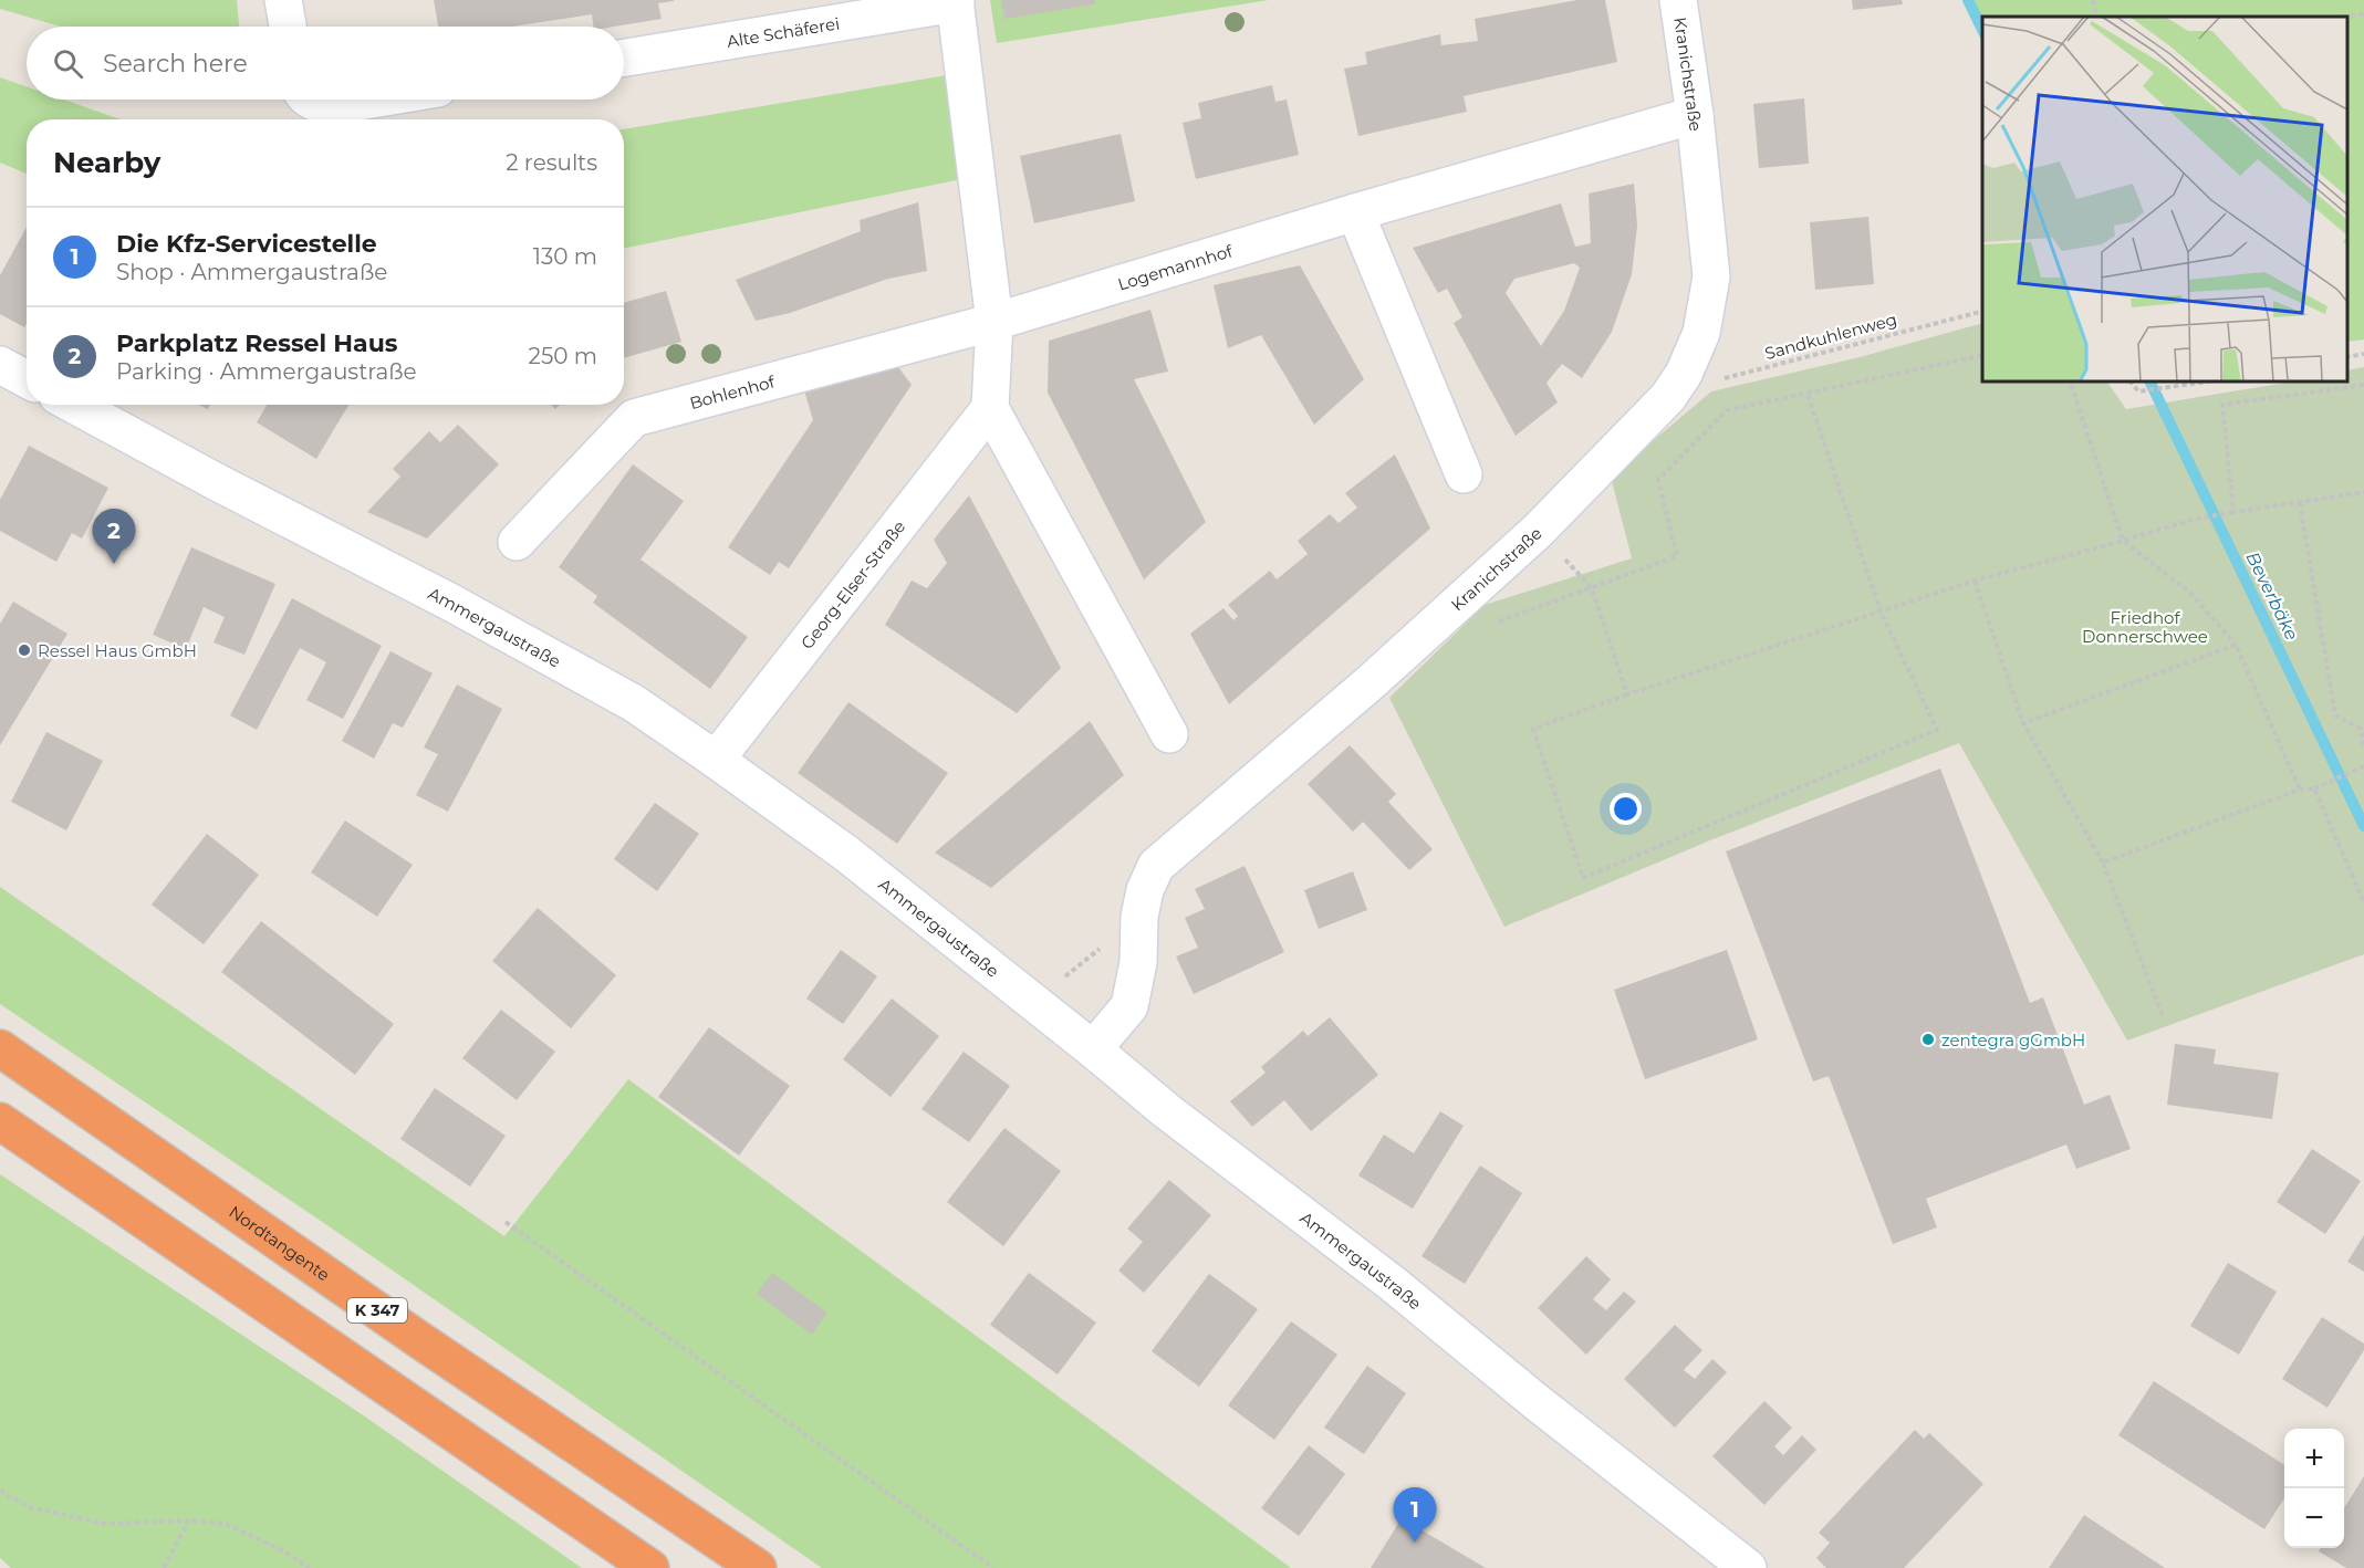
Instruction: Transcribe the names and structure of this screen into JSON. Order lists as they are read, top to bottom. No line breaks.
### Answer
{"streets":{"highway":["Nordtangente","K 347"],"street":["Alte Schäferei","Kranichstraße","Logemannhof","Bohlenhof","Georg-Elser-Straße","Ammergaustraße"],"path":["Sandkuhlenweg"]},"crossings":[["Kranichstraße","Logemannhof"],["Kranichstraße","Sandkuhlenweg"],["Kranichstraße","Ammergaustraße"],["Logemannhof","Bohlenhof"],["Georg-Elser-Straße","Ammergaustraße"]],"water":["Beverbäke"],"parks":["Friedhof Donnerschwee"],"places":["Ressel Haus GmbH","zentegra gGmbH"],"page":{"search":"Search here","heading":["Nearby","2 results"],"list":[{"mark":"1","name":"Die Kfz-Servicestelle","note":"Shop · Ammergaustraße","value":"130 m"},{"mark":"2","name":"Parkplatz Ressel Haus","note":"Parking · Ammergaustraße","value":"250 m"}],"pins":["2","1"],"map_buttons":["+","−"]}}
